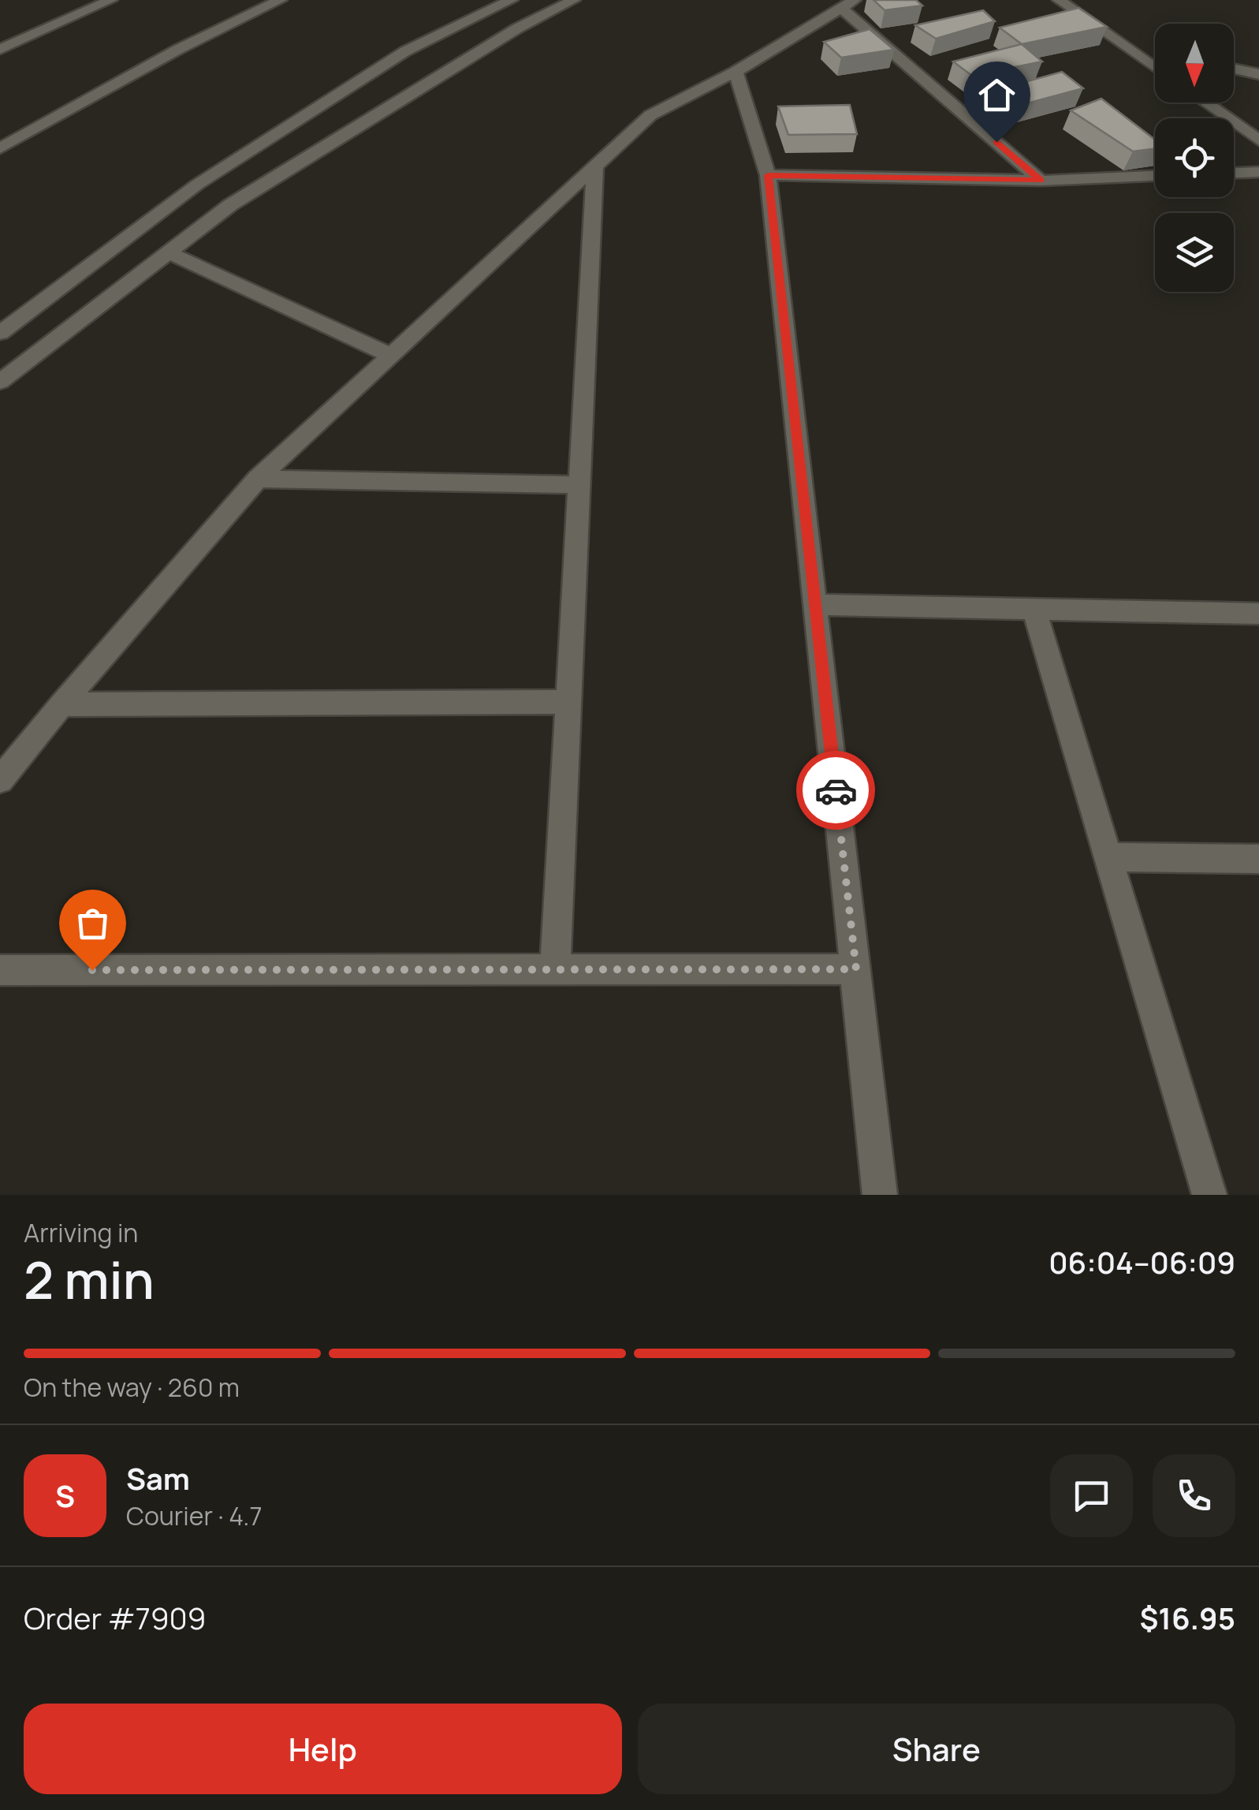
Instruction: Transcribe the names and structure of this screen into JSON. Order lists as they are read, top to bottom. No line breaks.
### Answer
{"north":"bottom","page":{"heading":["2 min","Arriving in","06:04–06:09"],"panel":["Sam","Courier · 4.7","Order #7909","$16.95"],"bar":"On the way · 260 m","round":"S","buttons":["Help","Share"]}}
